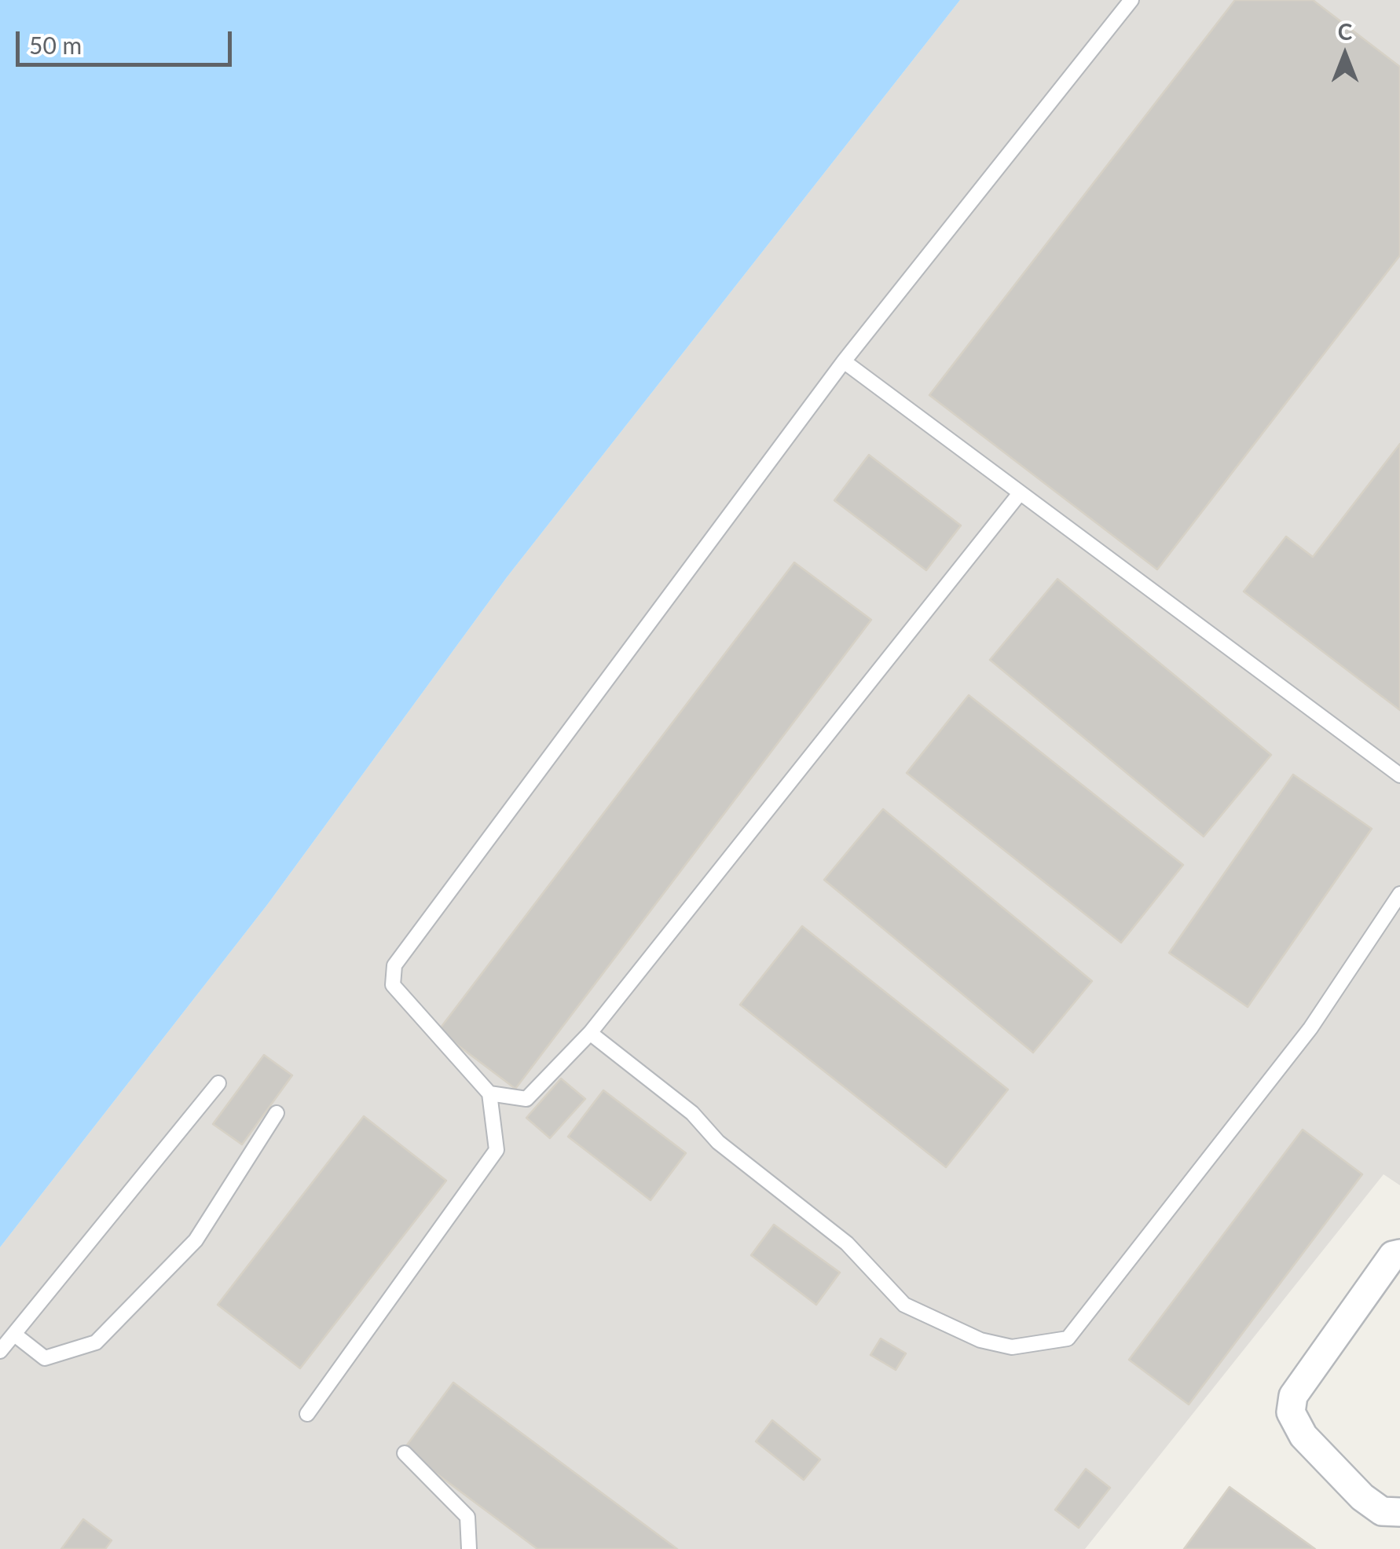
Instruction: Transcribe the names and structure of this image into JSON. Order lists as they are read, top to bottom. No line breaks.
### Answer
{"scale_bar":"50 m","north":"top"}
